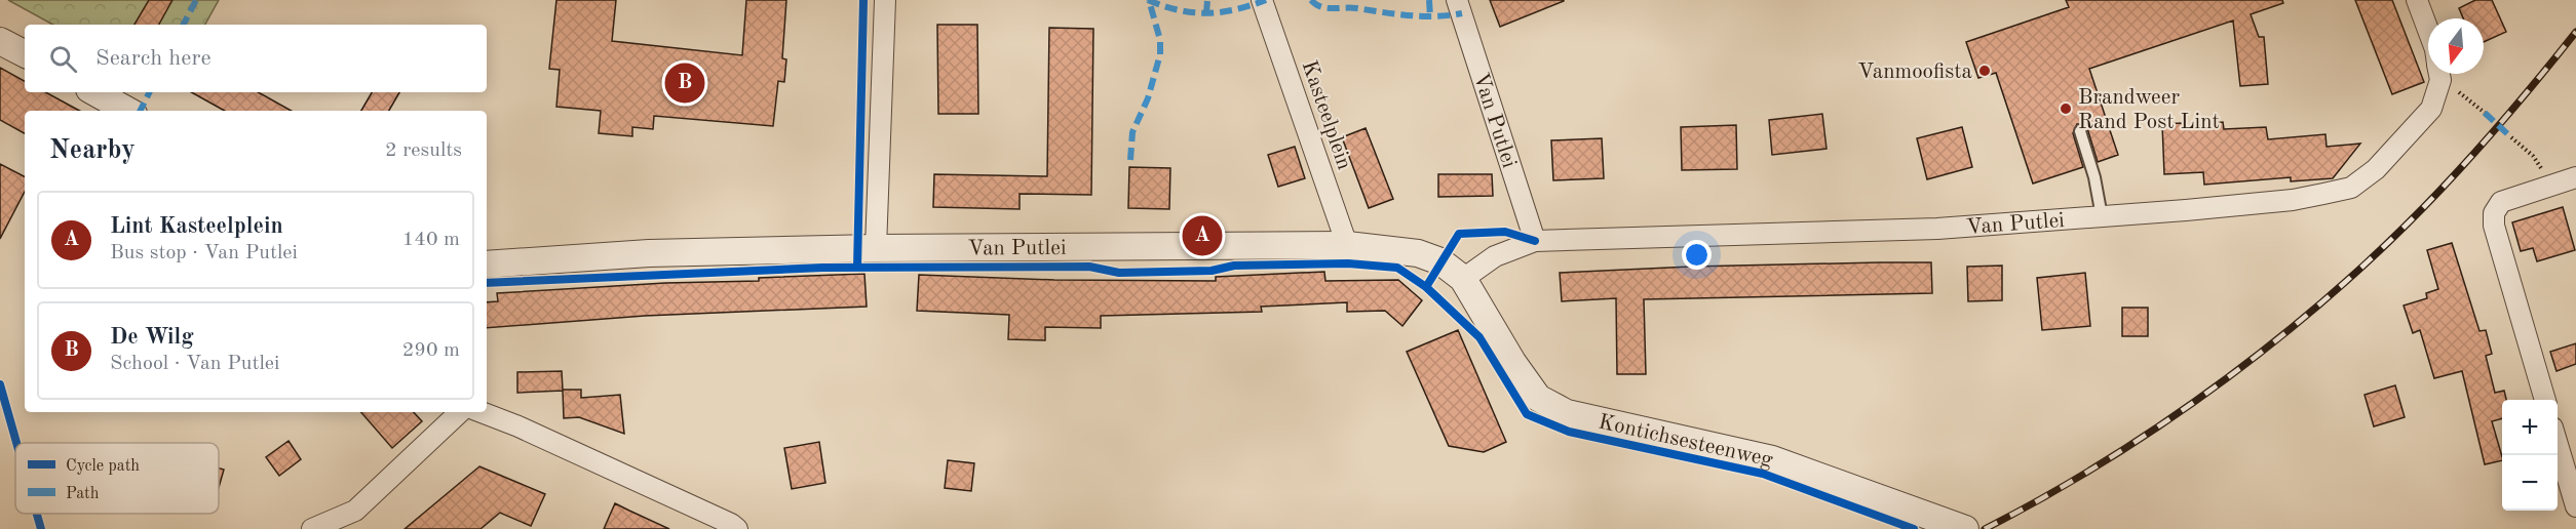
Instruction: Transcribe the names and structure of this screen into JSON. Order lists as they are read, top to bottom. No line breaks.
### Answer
{"streets":{"street":["Kasteelplein","Van Putlei","Kontichsesteenweg"]},"crossings":[["Kasteelplein","Van Putlei"],["Van Putlei","Kontichsesteenweg"]],"places":["Vanmoofista","Brandweer Rand Post Lint"],"legend":["Cycle path","Path"],"north":"bottom","page":{"search":"Search here","pins":["B","A"],"heading":["Nearby","2 results"],"list":[{"mark":"A","name":"Lint Kasteelplein","note":"Bus stop · Van Putlei","value":"140 m"},{"mark":"B","name":"De Wilg","note":"School · Van Putlei","value":"290 m"}],"map_buttons":["+","−"]}}
